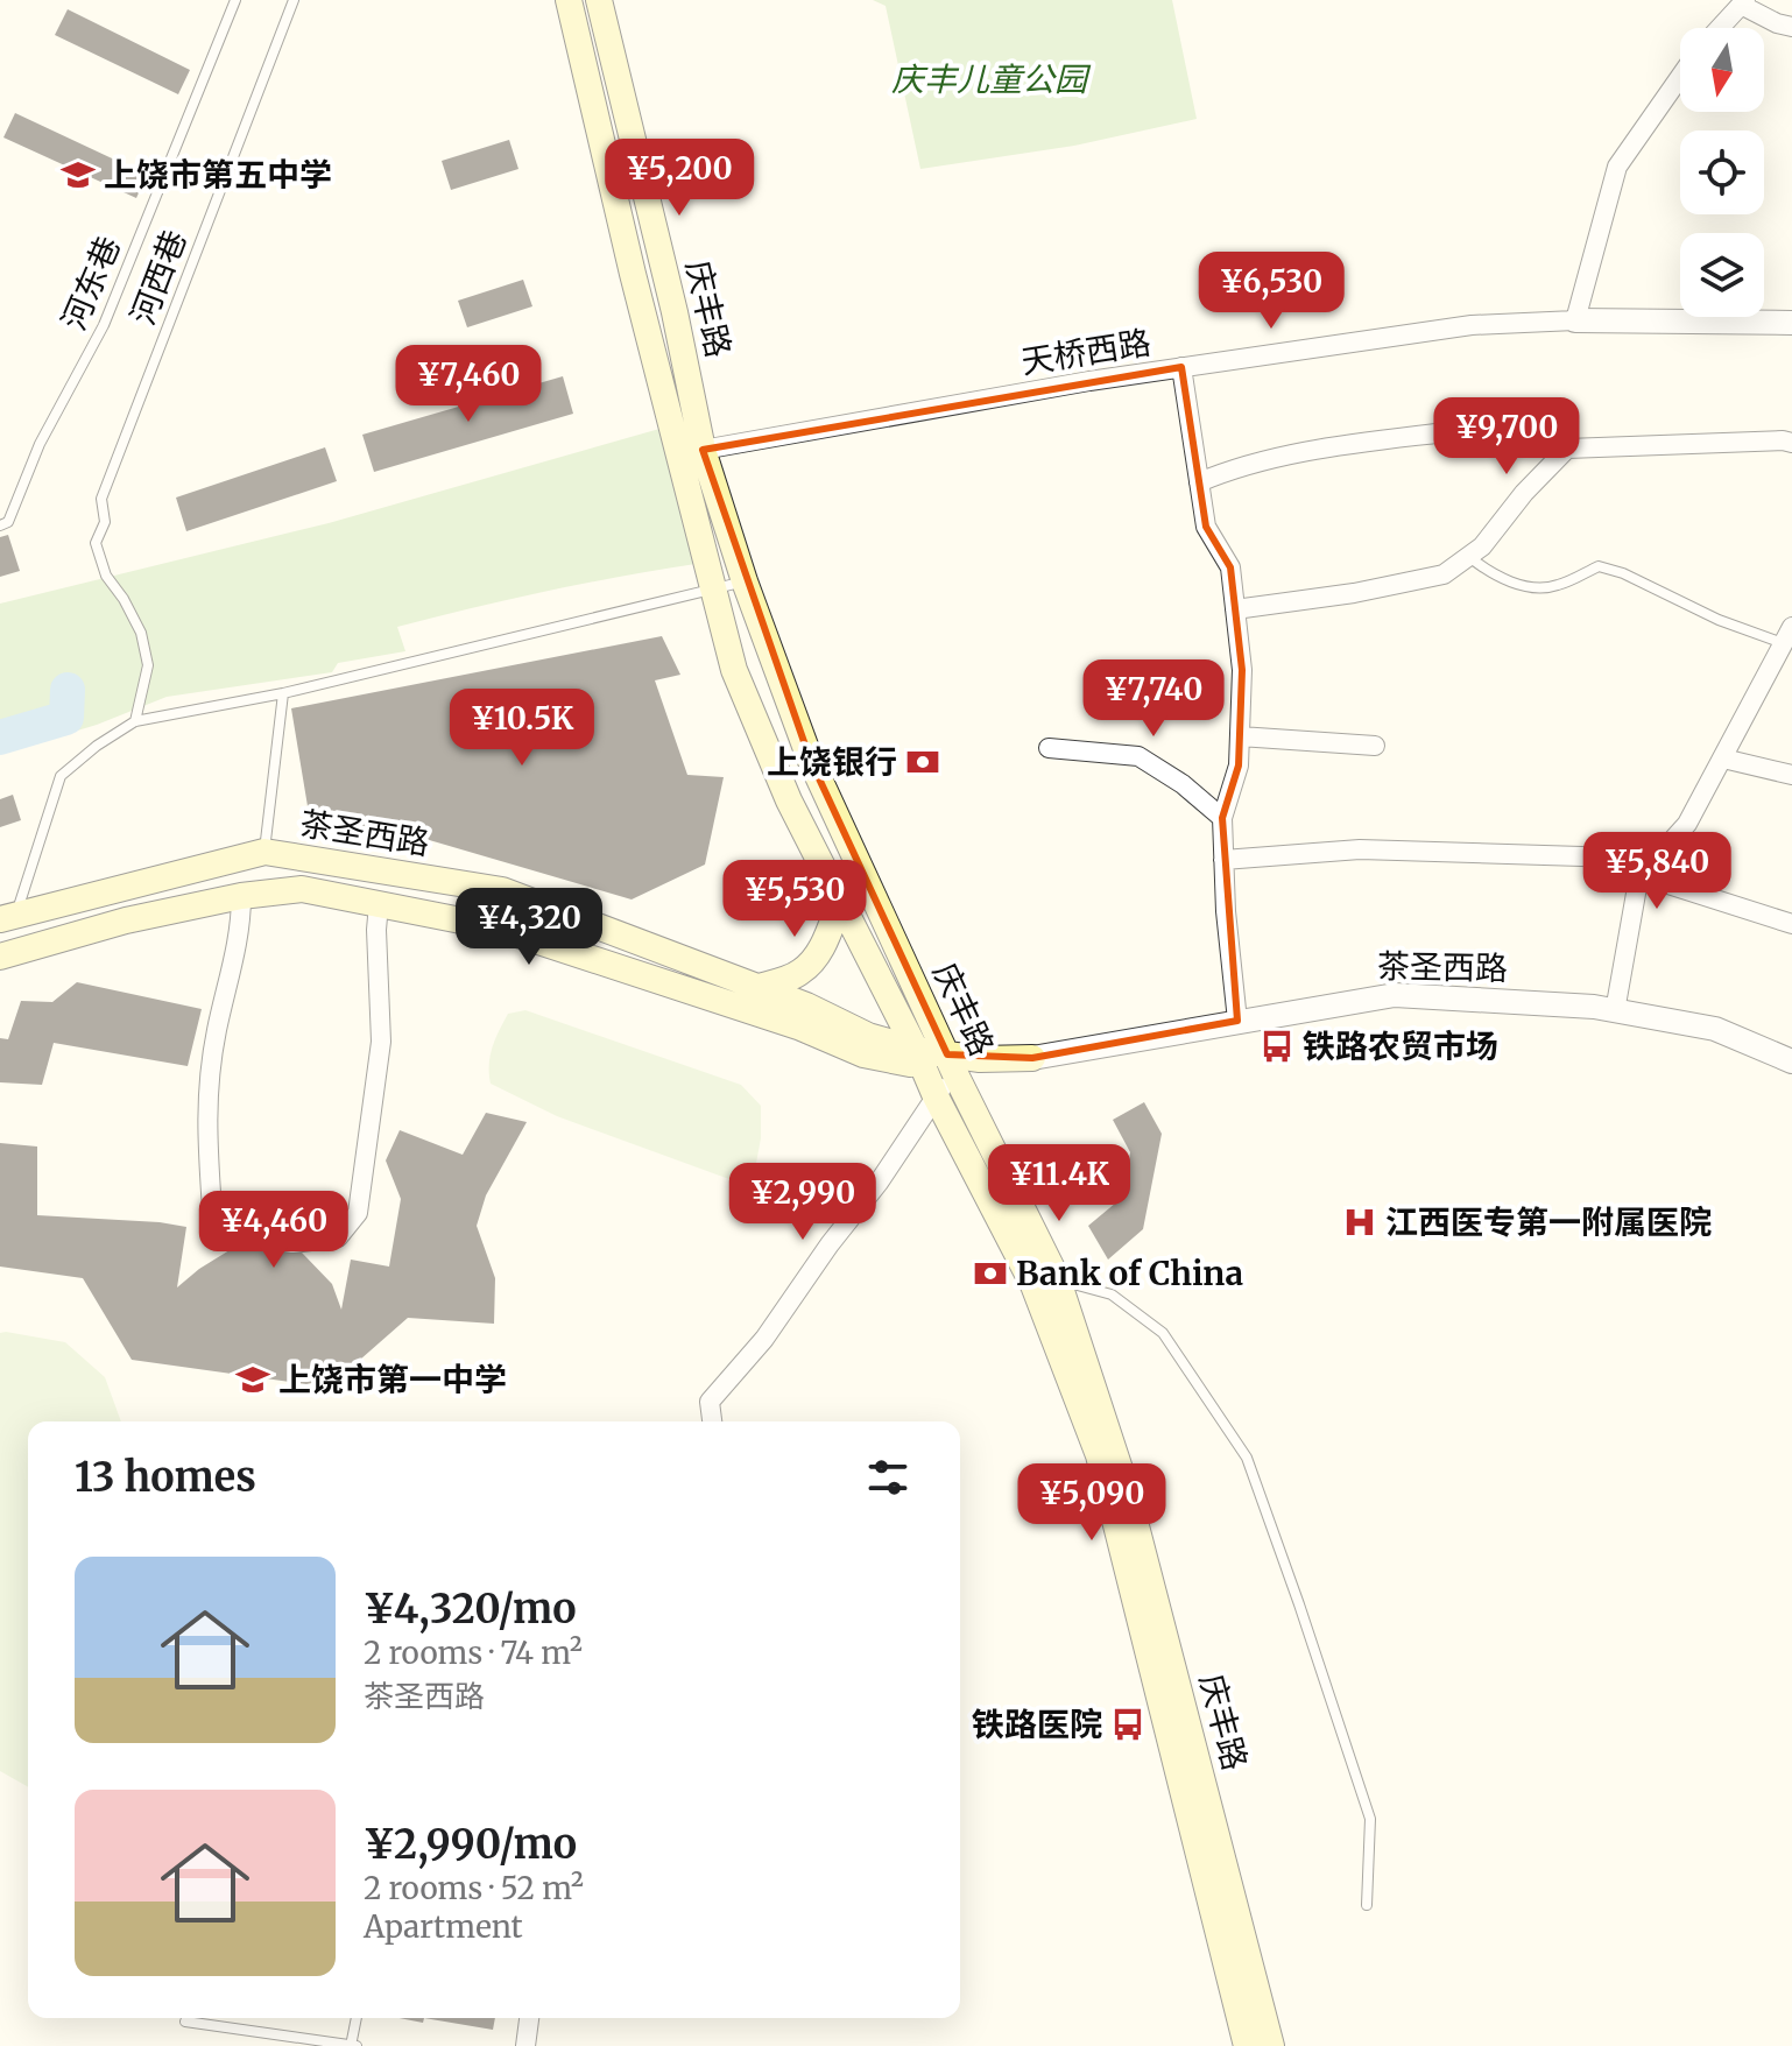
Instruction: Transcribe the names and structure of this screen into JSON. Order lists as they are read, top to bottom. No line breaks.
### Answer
{"streets":{"main road":["庆丰路","茶圣西路"],"street":["天桥西路"],"lane":["河西巷","河东巷"]},"crossings":[["庆丰路","天桥西路"],["庆丰路","茶圣西路"]],"parks":["庆丰儿童公园"],"places":{"school or university":["上饶市第五中学","上饶市第一中学"],"bank":["上饶银行","Bank of China"],"bus stop":["铁路农贸市场","铁路医院"],"hospital":["江西医专第一附属医院"]},"north":"bottom","page":{"price":["¥5,200","¥6,530","¥7,460","¥9,700","¥7,740","¥10.5K","¥5,840","¥5,530","¥4,320","¥11.4K","¥2,990","¥4,460","¥5,090"],"heading":"13 homes","list":[{"name":"¥4,320/mo","note":"2 rooms · 74 m² · 茶圣西路"},{"name":"¥2,990/mo","note":"2 rooms · 52 m² · Apartment"}]}}
